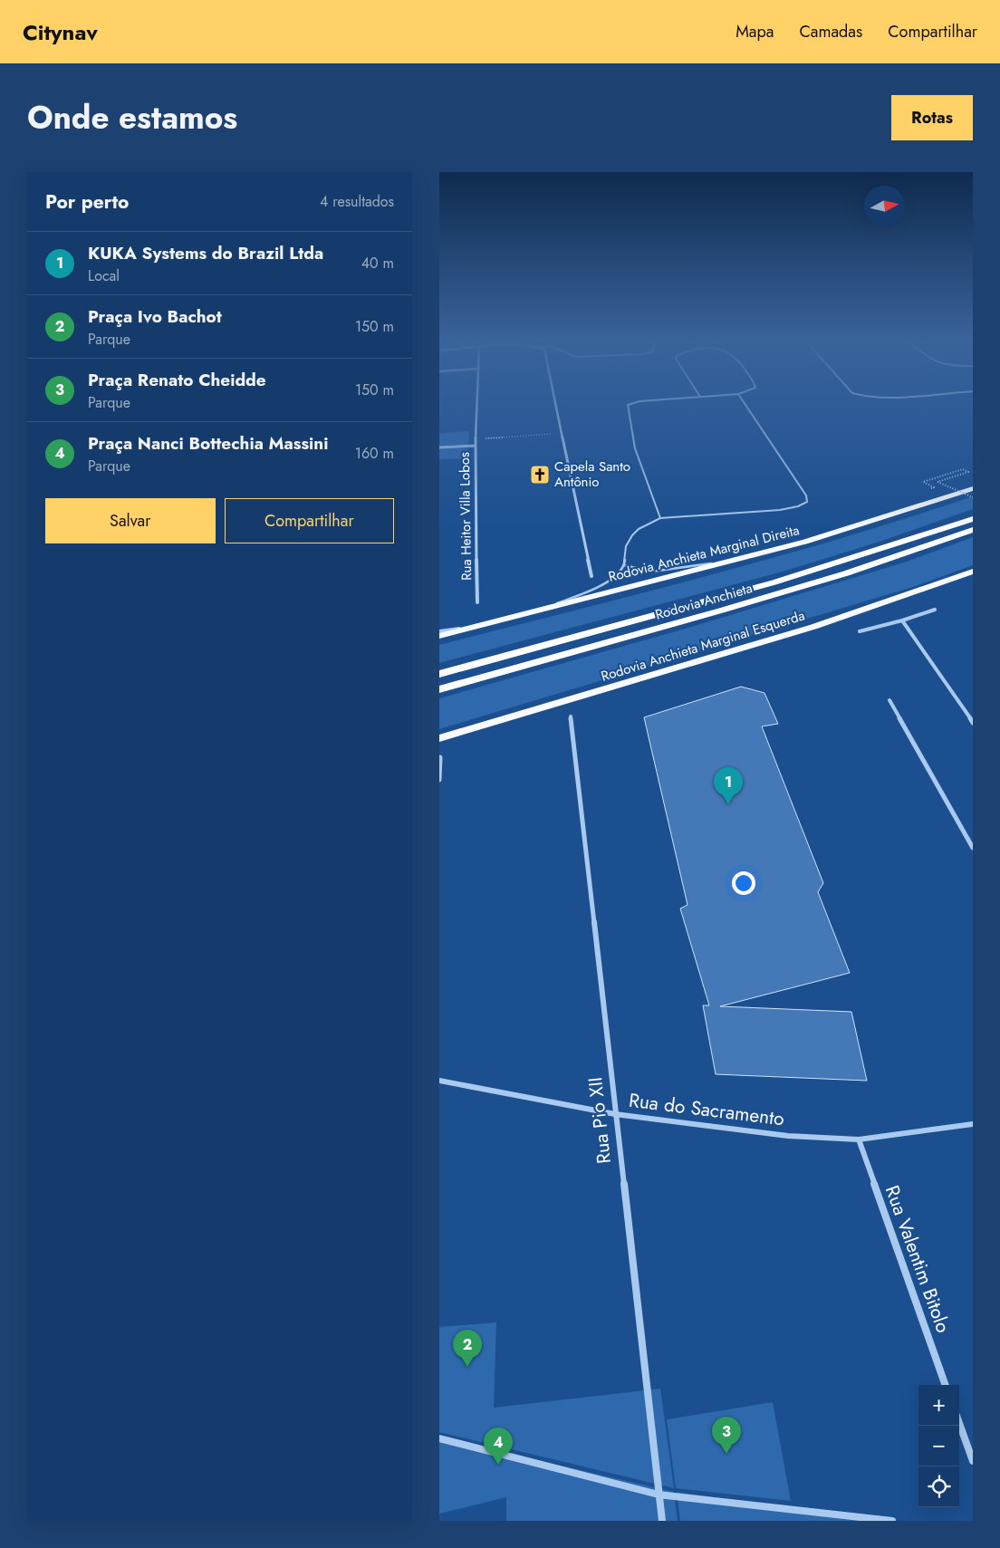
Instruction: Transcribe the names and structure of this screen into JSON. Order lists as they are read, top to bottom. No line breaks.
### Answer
{"streets":{"highway":["Rodovia Anchieta Marginal Direita","Rodovia Anchieta","Rodovia Anchieta Marginal Esquerda"],"street":["Rua Heitor Villa Lobos","Rua do Sacramento","Rua Pio XII","Rua Valentim Bitolo"]},"crossings":[["Rua do Sacramento","Rua Pio XII"],["Rua do Sacramento","Rua Valentim Bitolo"]],"places":{"church":["Capela Santo Antônio"]},"north":"right","page":{"header":"Citynav","nav":["Mapa","Camadas","Compartilhar"],"title":"Onde estamos","buttons":["Rotas",["Salvar","Compartilhar"]],"heading":["Por perto","4 resultados"],"list":[{"mark":"1","name":"KUKA Systems do Brazil Ltda","note":"Local","value":"40 m"},{"mark":"2","name":"Praça Ivo Bachot","note":"Parque","value":"150 m"},{"mark":"3","name":"Praça Renato Cheidde","note":"Parque","value":"150 m"},{"mark":"4","name":"Praça Nanci Bottechia Massini","note":"Parque","value":"160 m"}],"pins":["1","2","3","4"],"map_buttons":["+","−"]}}
